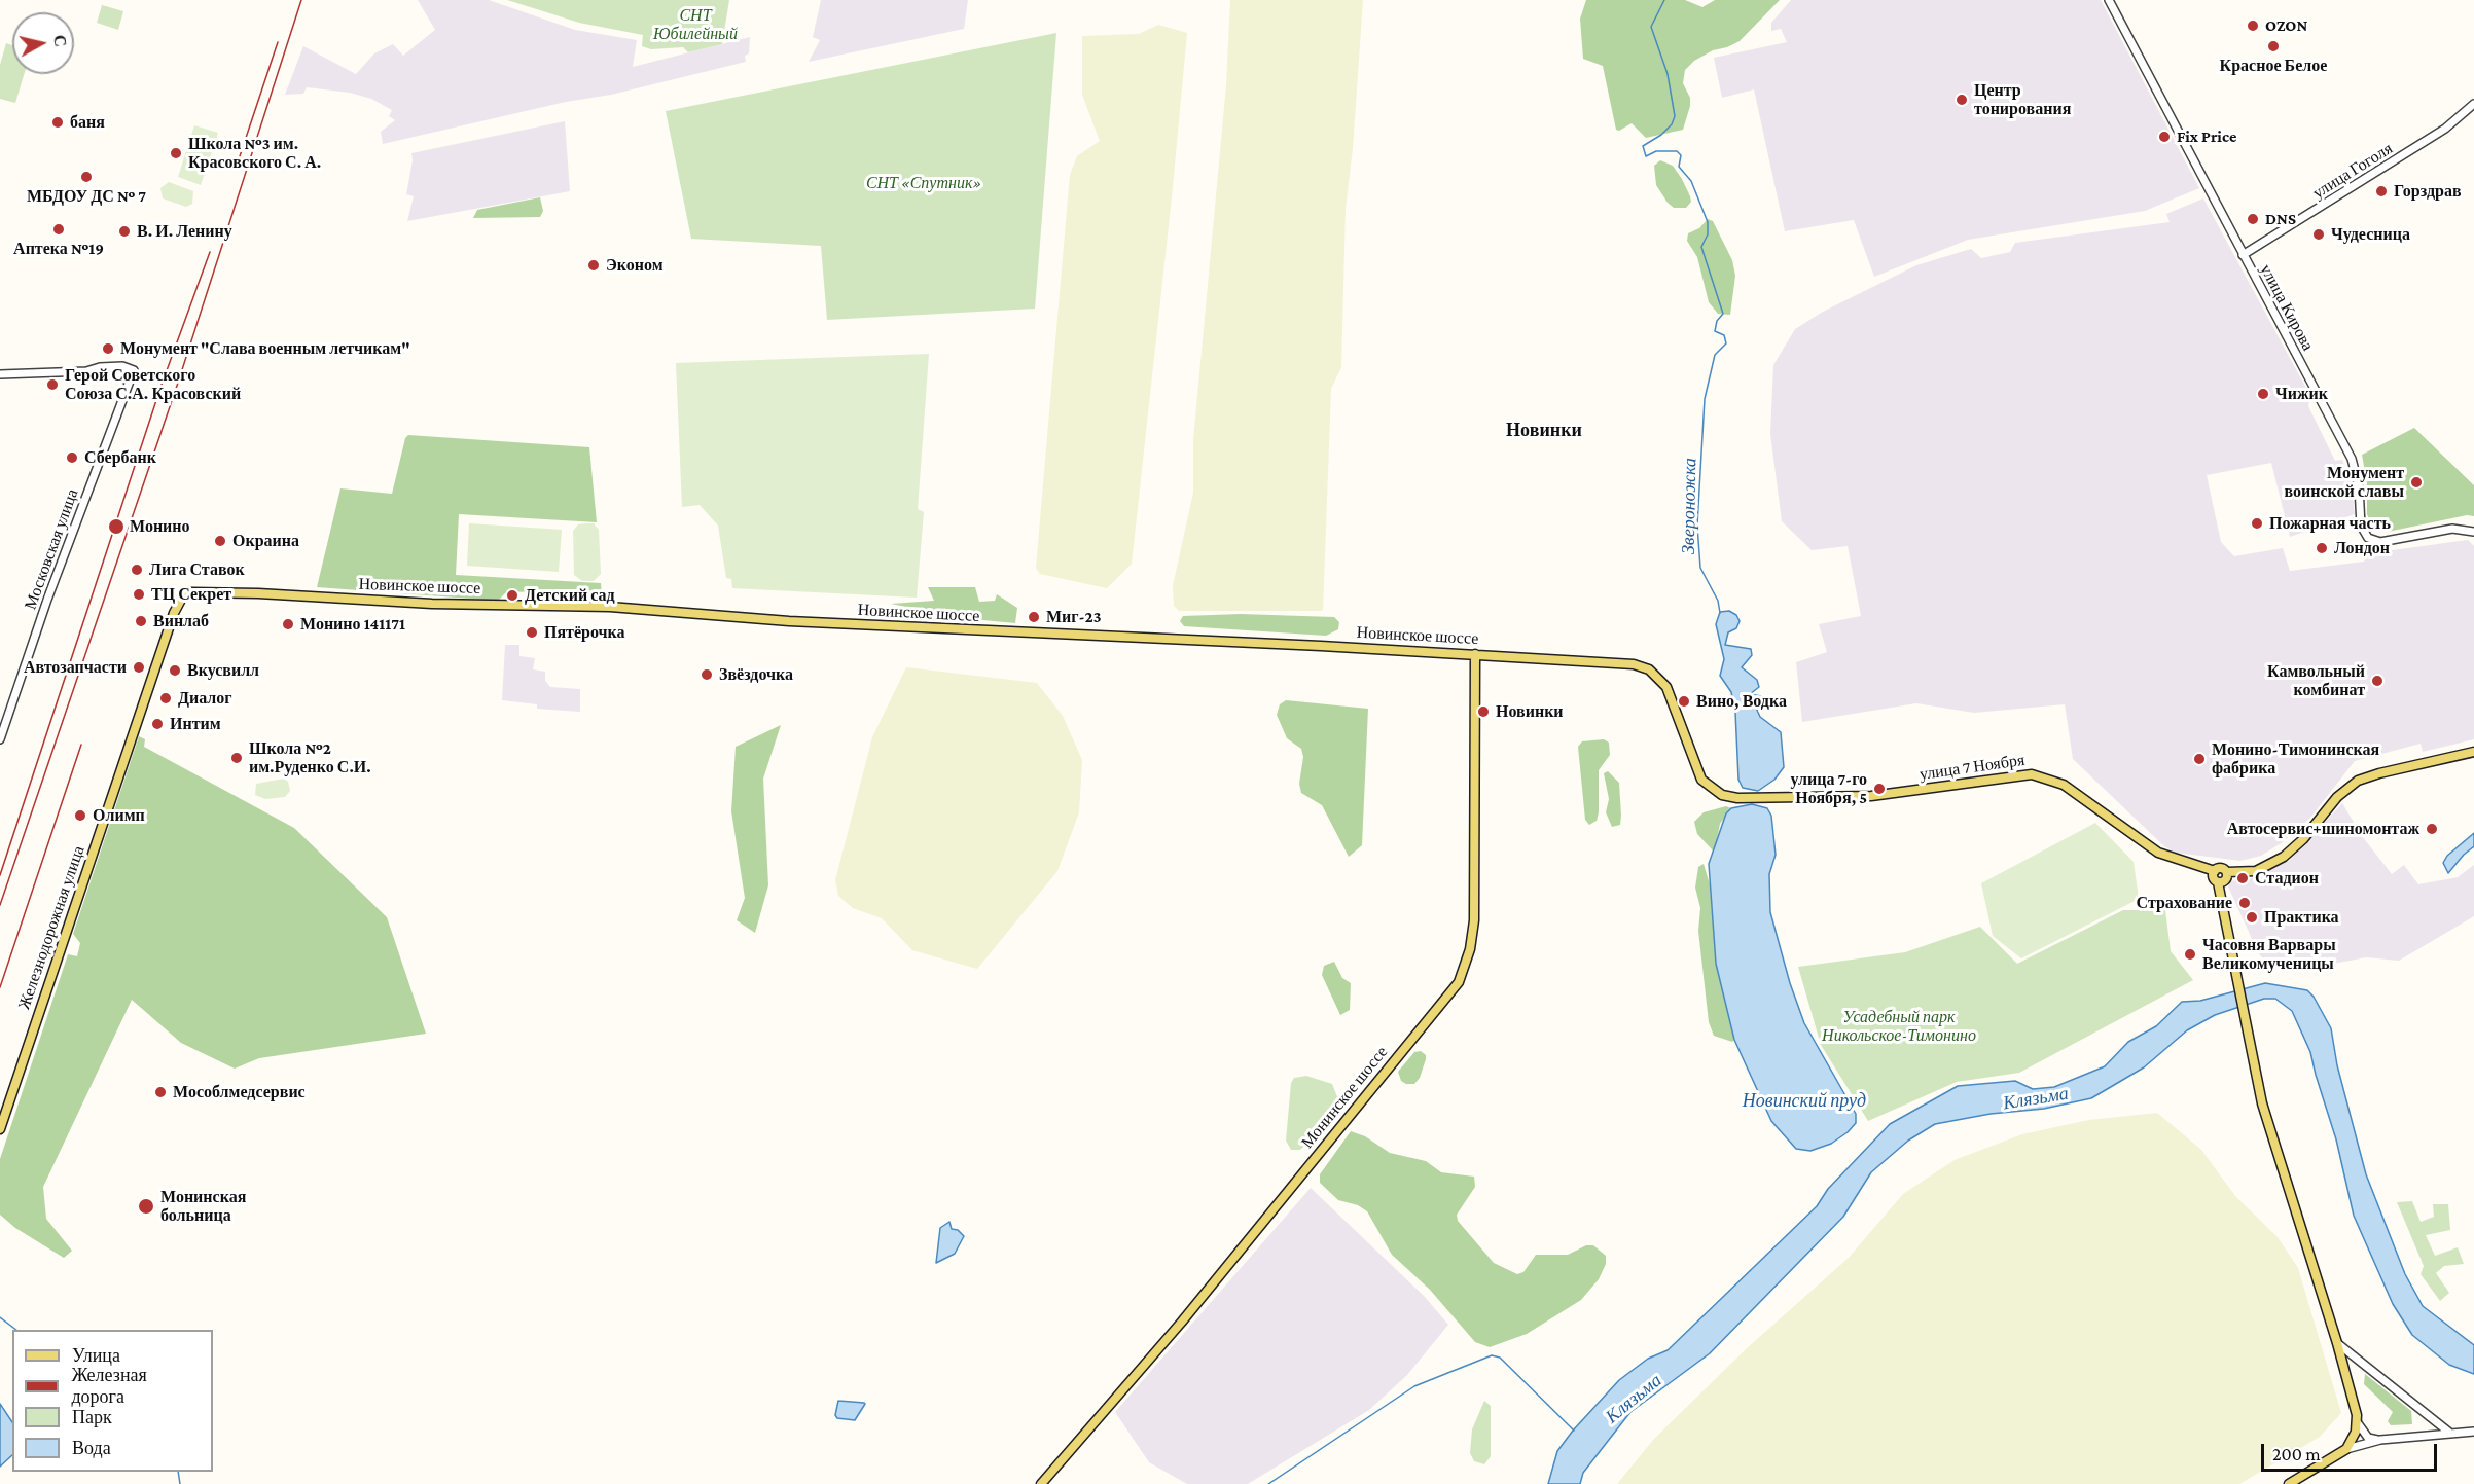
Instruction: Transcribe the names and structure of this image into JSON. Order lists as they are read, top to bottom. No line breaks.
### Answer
{"streets":{"main road":["Новинское шоссе","улица 7 Ноября","Железнодорожная улица","Монинское шоссе"],"street":["улица Гоголя","улица Кирова","Московская улица"]},"crossings":[["улица Гоголя","улица Кирова"],["Новинское шоссе","улица 7 Ноября"],["Новинское шоссе","Железнодорожная улица"],["Новинское шоссе","Монинское шоссе"]],"districts":["Новинки"],"water":["Звероножка","Клязьма","Новинский пруд"],"parks":["СНТ Юбилейный","СНТ «Спутник»","Усадебный парк Никольское-Тимонино"],"places":["OZON","Красное Белое","Центр тонирования","баня","Fix Price","Школа №3 им. Красовского С. А.","МБДОУ ДС № 7","Горздрав","DNS","Аптека №19","В. И. Ленину","Чудесница","Эконом","Монумент \"Слава военным летчикам\"","Герой Советского Союза С.А. Красовский","Чижик","Сбербанк","Монумент воинской славы","Пожарная часть","Монино","Окраина","Лондон","Лига Ставок","ТЦ Секрет","Детский сад","Миг-23","Винлаб","Монино 141171","Пятёрочка","Автозапчасти","Вкусвилл","Звёздочка","Камвольный комбинат","Диалог","Вино, Водка","Новинки","Интим","Школа №2 им.Руденко С.И.","Монино-Тимонинская фабрика","улица 7-го Ноября, 5","Олимп","Автосервис+шиномонтаж","Стадион","Страхование","Практика","Часовня Варвары Великомученицы","Мособлмедсервис","Монинская больница"],"legend":["Улица","Железная дорога","Парк","Вода"],"scale_bar":"200 m","north":"right"}
